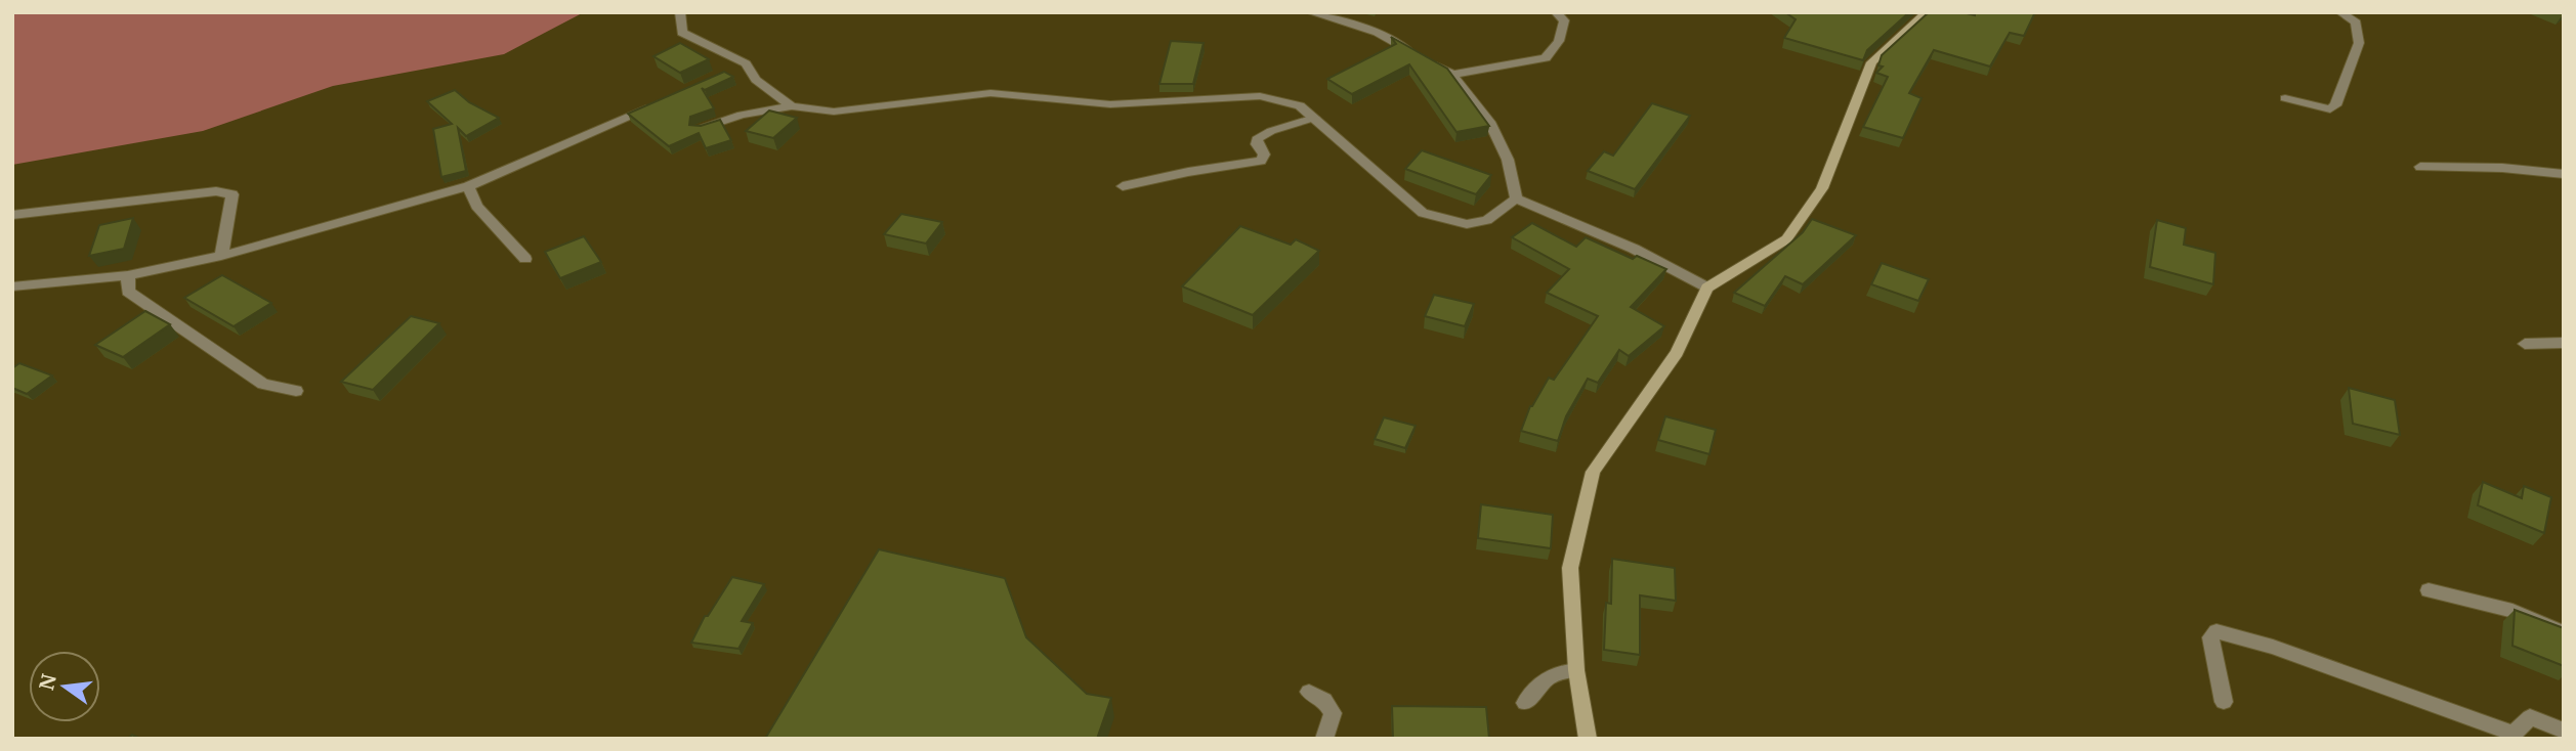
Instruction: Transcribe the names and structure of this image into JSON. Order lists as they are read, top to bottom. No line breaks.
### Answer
{"north":"left"}
